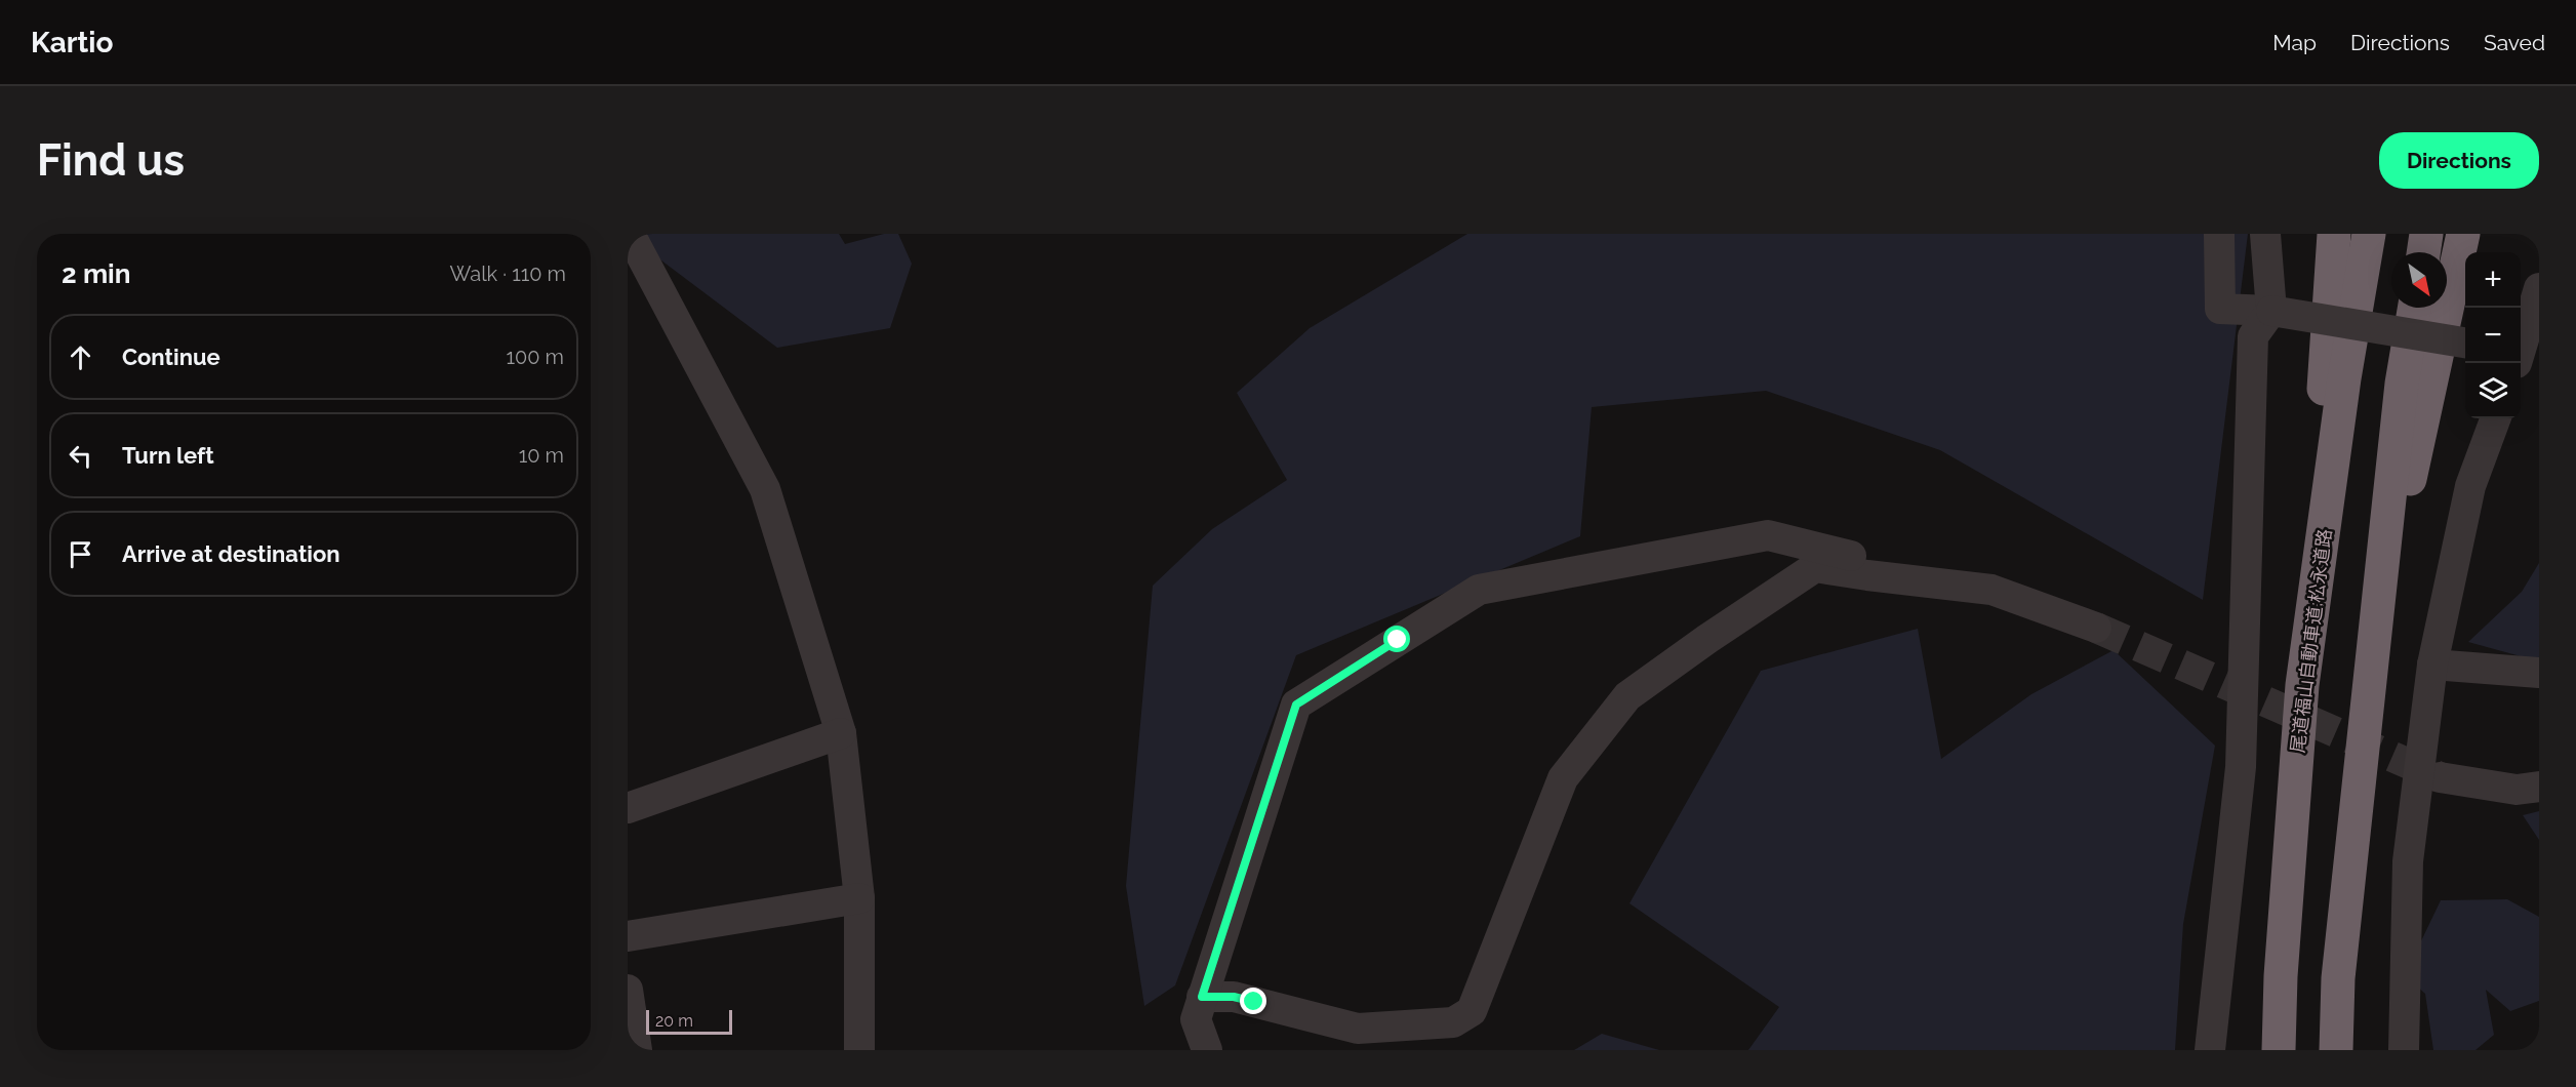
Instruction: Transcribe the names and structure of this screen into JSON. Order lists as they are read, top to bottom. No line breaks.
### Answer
{"streets":{"highway":["尾道福山自動車道;松永道路"]},"scale_bar":"20 m","north":"bottom right","page":{"header":"Kartio","nav":["Map","Directions","Saved"],"buttons":"Directions","title":"Find us","heading":["2 min","Walk · 110 m"],"map_buttons":["+","−"],"list":[["Continue","100 m"],["Turn left","10 m"],"Arrive at destination"],"scale":"20 m"}}
